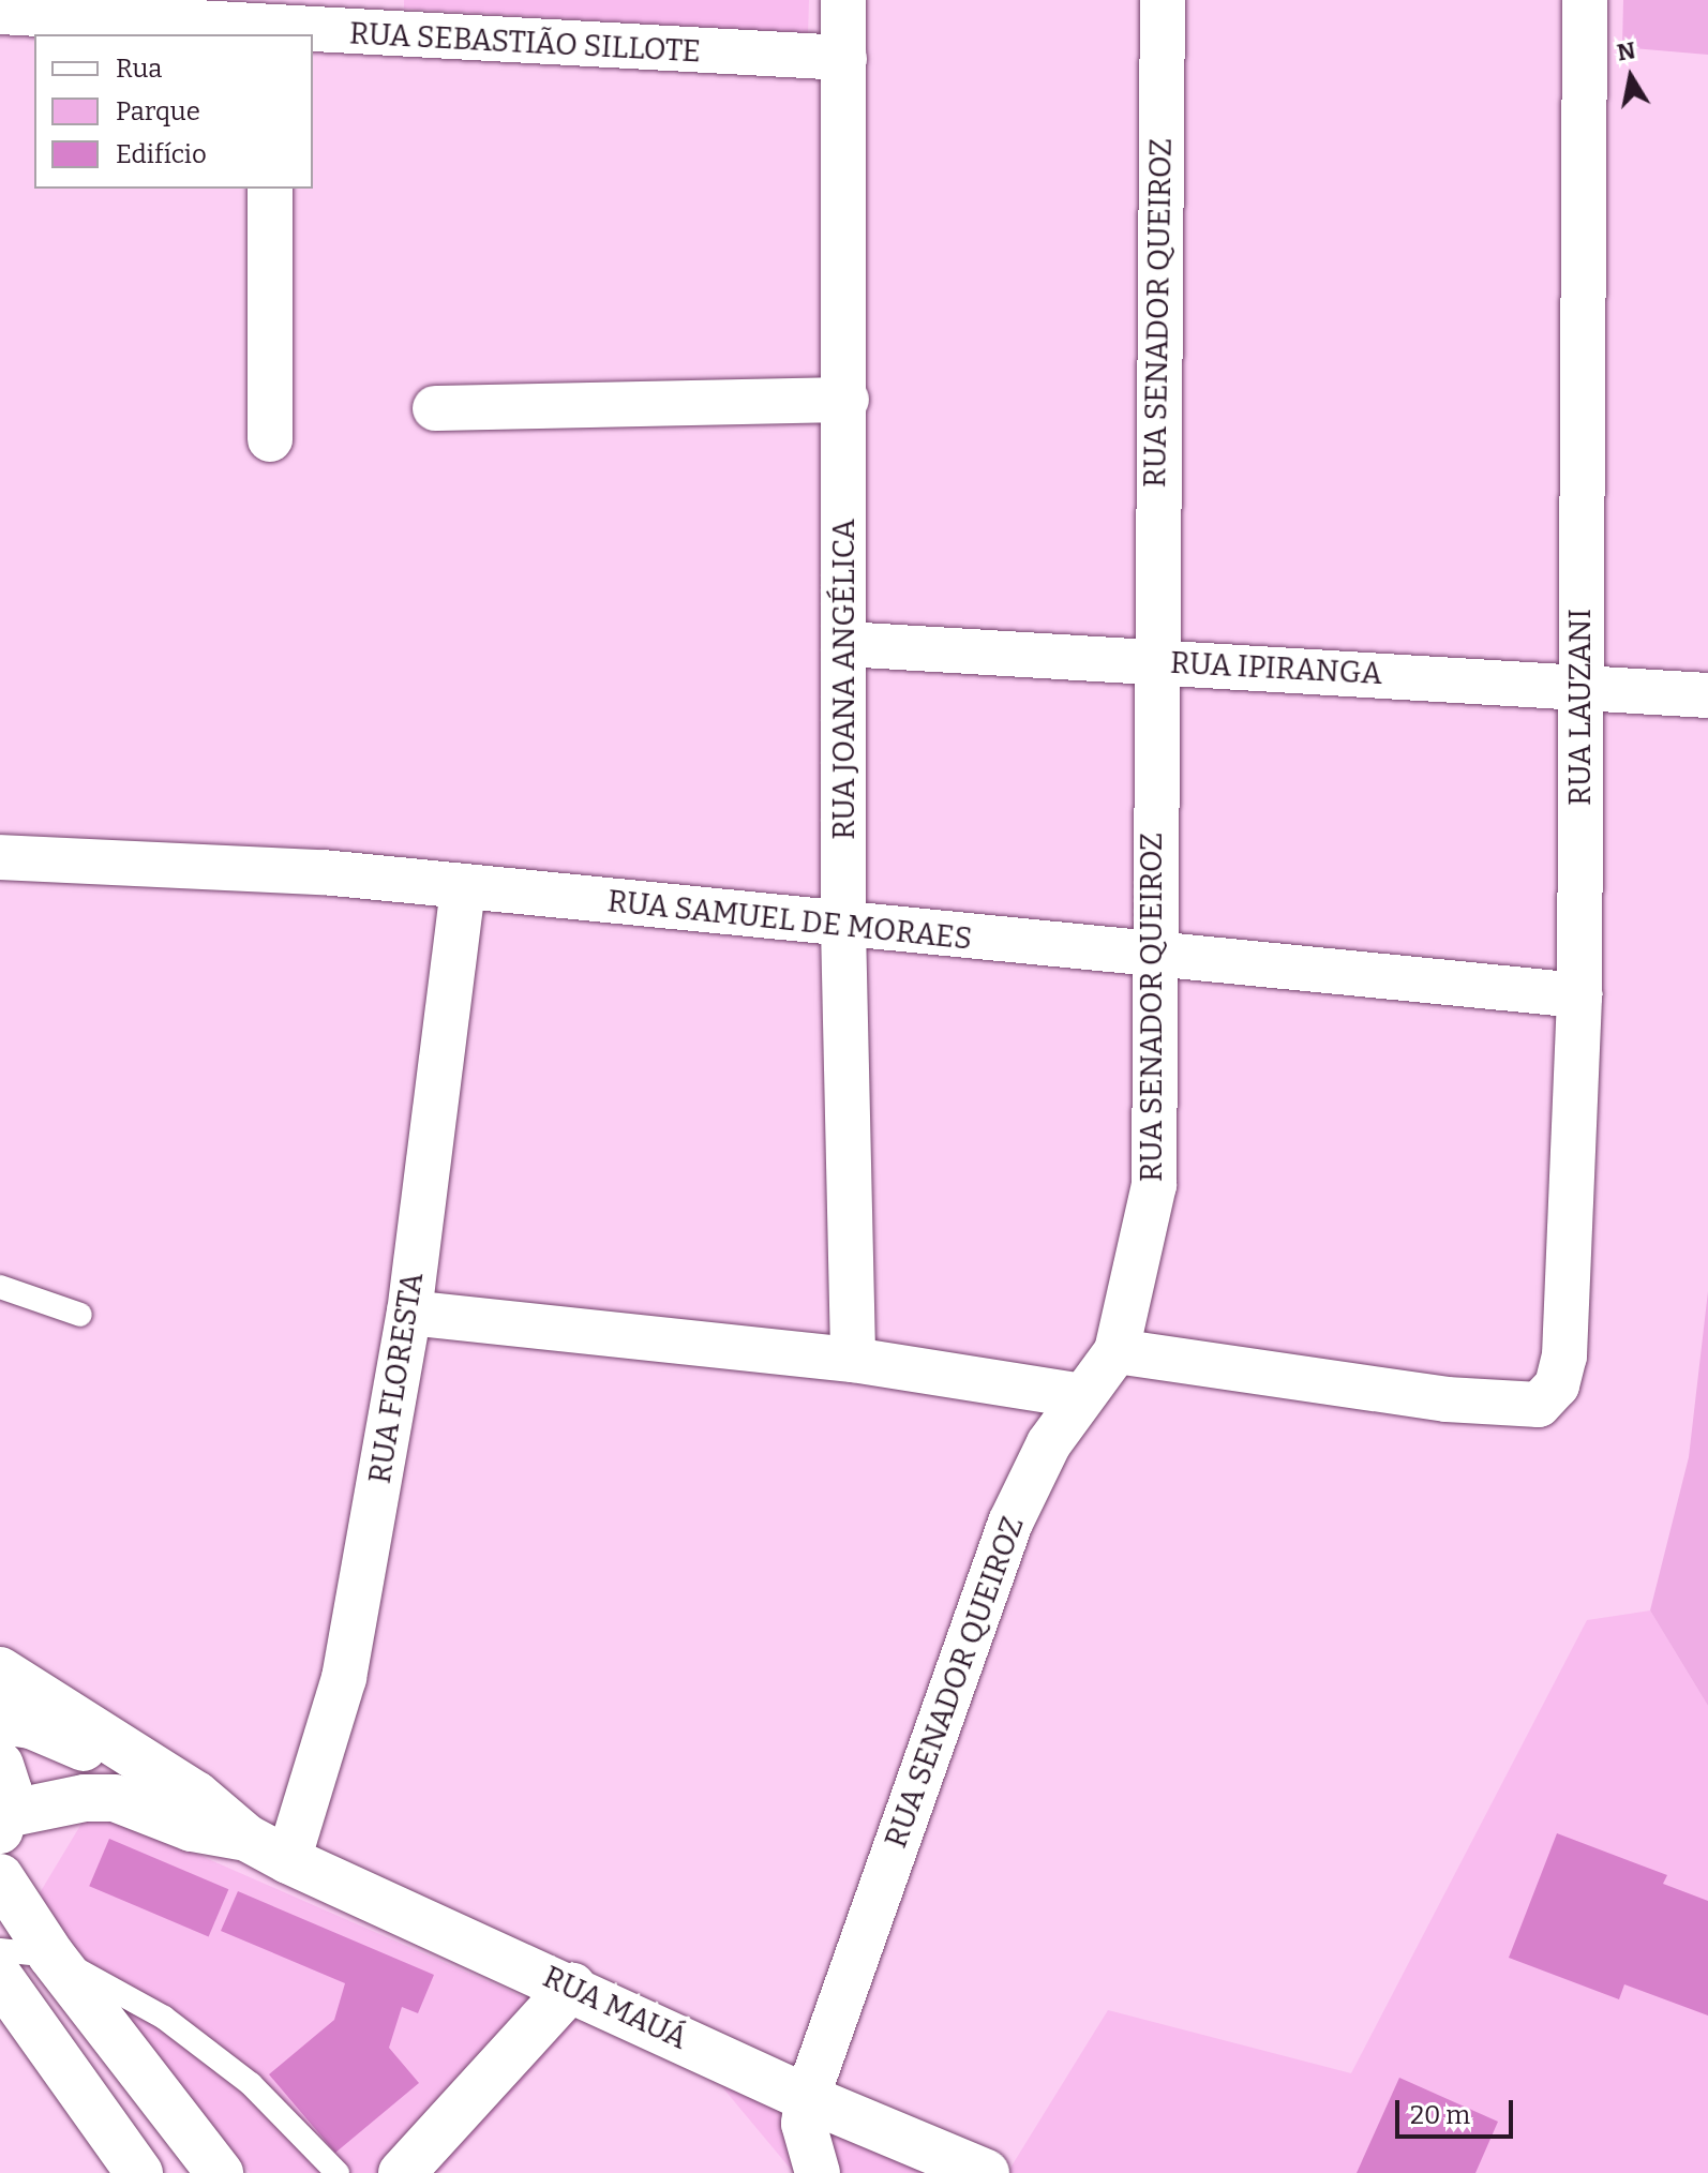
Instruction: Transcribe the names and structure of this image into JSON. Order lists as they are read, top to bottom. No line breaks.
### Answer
{"streets":{"street":["RUA SEBASTIÃO SILLOTE","RUA SENADOR QUEIROZ","RUA IPIRANGA","RUA JOANA ANGÉLICA","RUA LAUZANI","RUA SAMUEL DE MORAES","RUA FLORESTA","RUA MAUÁ"]},"crossings":[["RUA SEBASTIÃO SILLOTE","RUA JOANA ANGÉLICA"],["RUA SENADOR QUEIROZ","RUA IPIRANGA"],["RUA SENADOR QUEIROZ","RUA LAUZANI"],["RUA SENADOR QUEIROZ","RUA SAMUEL DE MORAES"],["RUA SENADOR QUEIROZ","RUA MAUÁ"],["RUA IPIRANGA","RUA JOANA ANGÉLICA"],["RUA IPIRANGA","RUA LAUZANI"],["RUA JOANA ANGÉLICA","RUA SAMUEL DE MORAES"],["RUA LAUZANI","RUA SAMUEL DE MORAES"],["RUA SAMUEL DE MORAES","RUA FLORESTA"],["RUA FLORESTA","RUA MAUÁ"]],"legend":["Rua","Parque","Edifício"],"scale_bar":"20 m","north":"top"}
